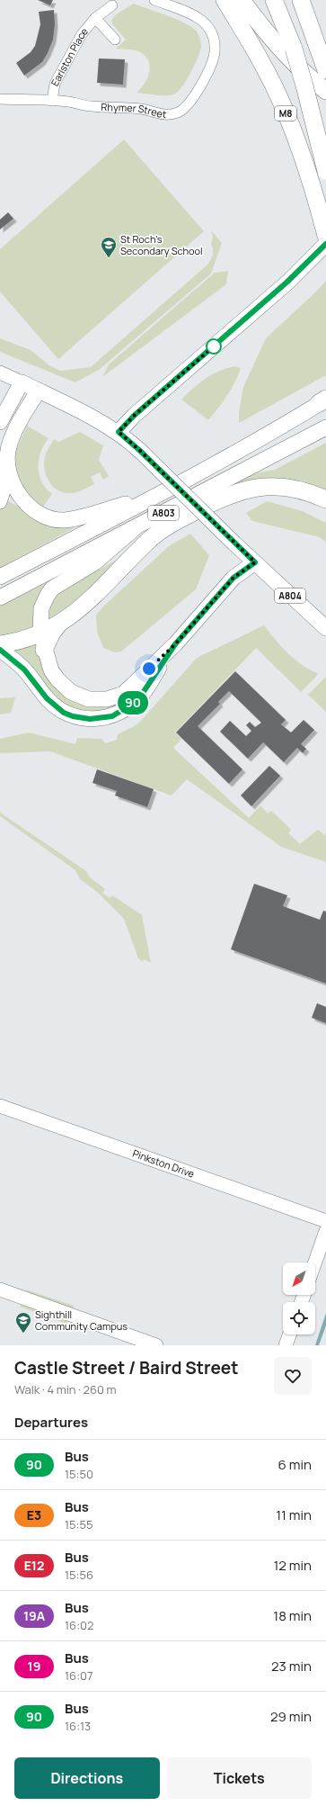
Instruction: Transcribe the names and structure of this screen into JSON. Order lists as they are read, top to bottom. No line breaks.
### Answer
{"streets":{"highway":["M8"],"main road":["A803","A804"],"street":["Earlston Place","Rhymer Street","Pinkston Drive"]},"crossings":[["Earlston Place","Rhymer Street"]],"places":{"school or university":["St Roch's Secondary School","Sighthill Community Campus"]},"lines":["bus line 90"],"north":"bottom left","page":{"on_map":"90","heading":[["Castle Street / Baird Street","Walk · 4 min · 260 m"],"Departures"],"list":[{"mark":"90","name":"Bus","note":"15:50","value":"6 min"},{"mark":"E3","name":"Bus","note":"15:55","value":"11 min"},{"mark":"E12","name":"Bus","note":"15:56","value":"12 min"},{"mark":"19A","name":"Bus","note":"16:02","value":"18 min"},{"mark":"19","name":"Bus","note":"16:07","value":"23 min"},{"mark":"90","name":"Bus","note":"16:13","value":"29 min"}],"buttons":["Directions","Tickets"]}}
